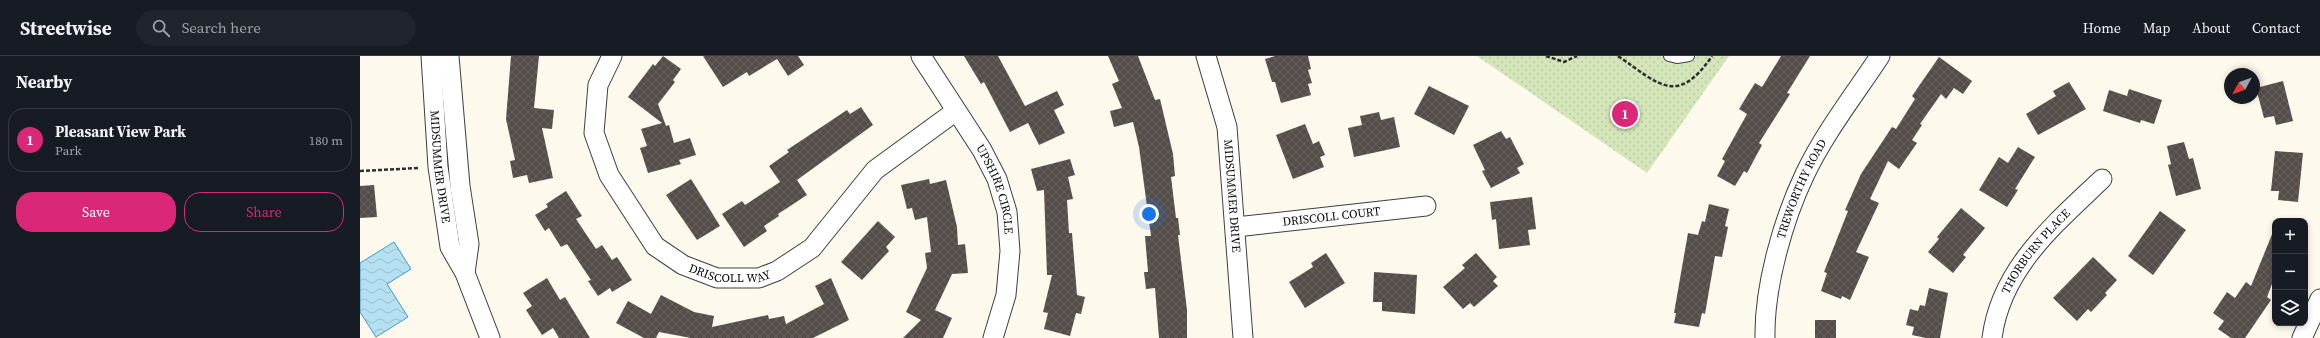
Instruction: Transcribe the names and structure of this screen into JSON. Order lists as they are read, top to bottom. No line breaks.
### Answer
{"streets":{"street":["MIDSUMMER DRIVE","TREWORTHY ROAD","UPSHIRE CIRCLE","DRISCOLL COURT","THORBURN PLACE","DRISCOLL WAY"]},"crossings":[["MIDSUMMER DRIVE","DRISCOLL COURT"],["UPSHIRE CIRCLE","DRISCOLL WAY"]],"north":"bottom left","page":{"header":"Streetwise","search":"Search here","nav":["Home","Map","About","Contact"],"heading":"Nearby","pins":"1","list":[{"mark":"1","name":"Pleasant View Park","note":"Park","value":"180 m"}],"buttons":["Save","Share"],"map_buttons":["+","−"]}}
